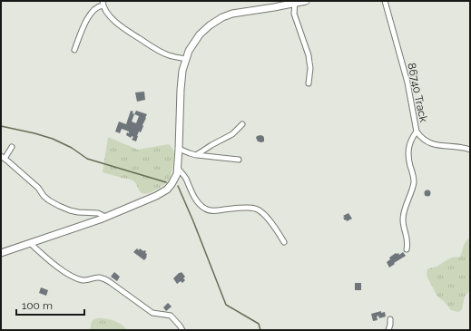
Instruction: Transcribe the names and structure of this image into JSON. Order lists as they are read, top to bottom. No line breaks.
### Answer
{"streets":{"street":["86740 Track"]},"scale_bar":"100 m"}
